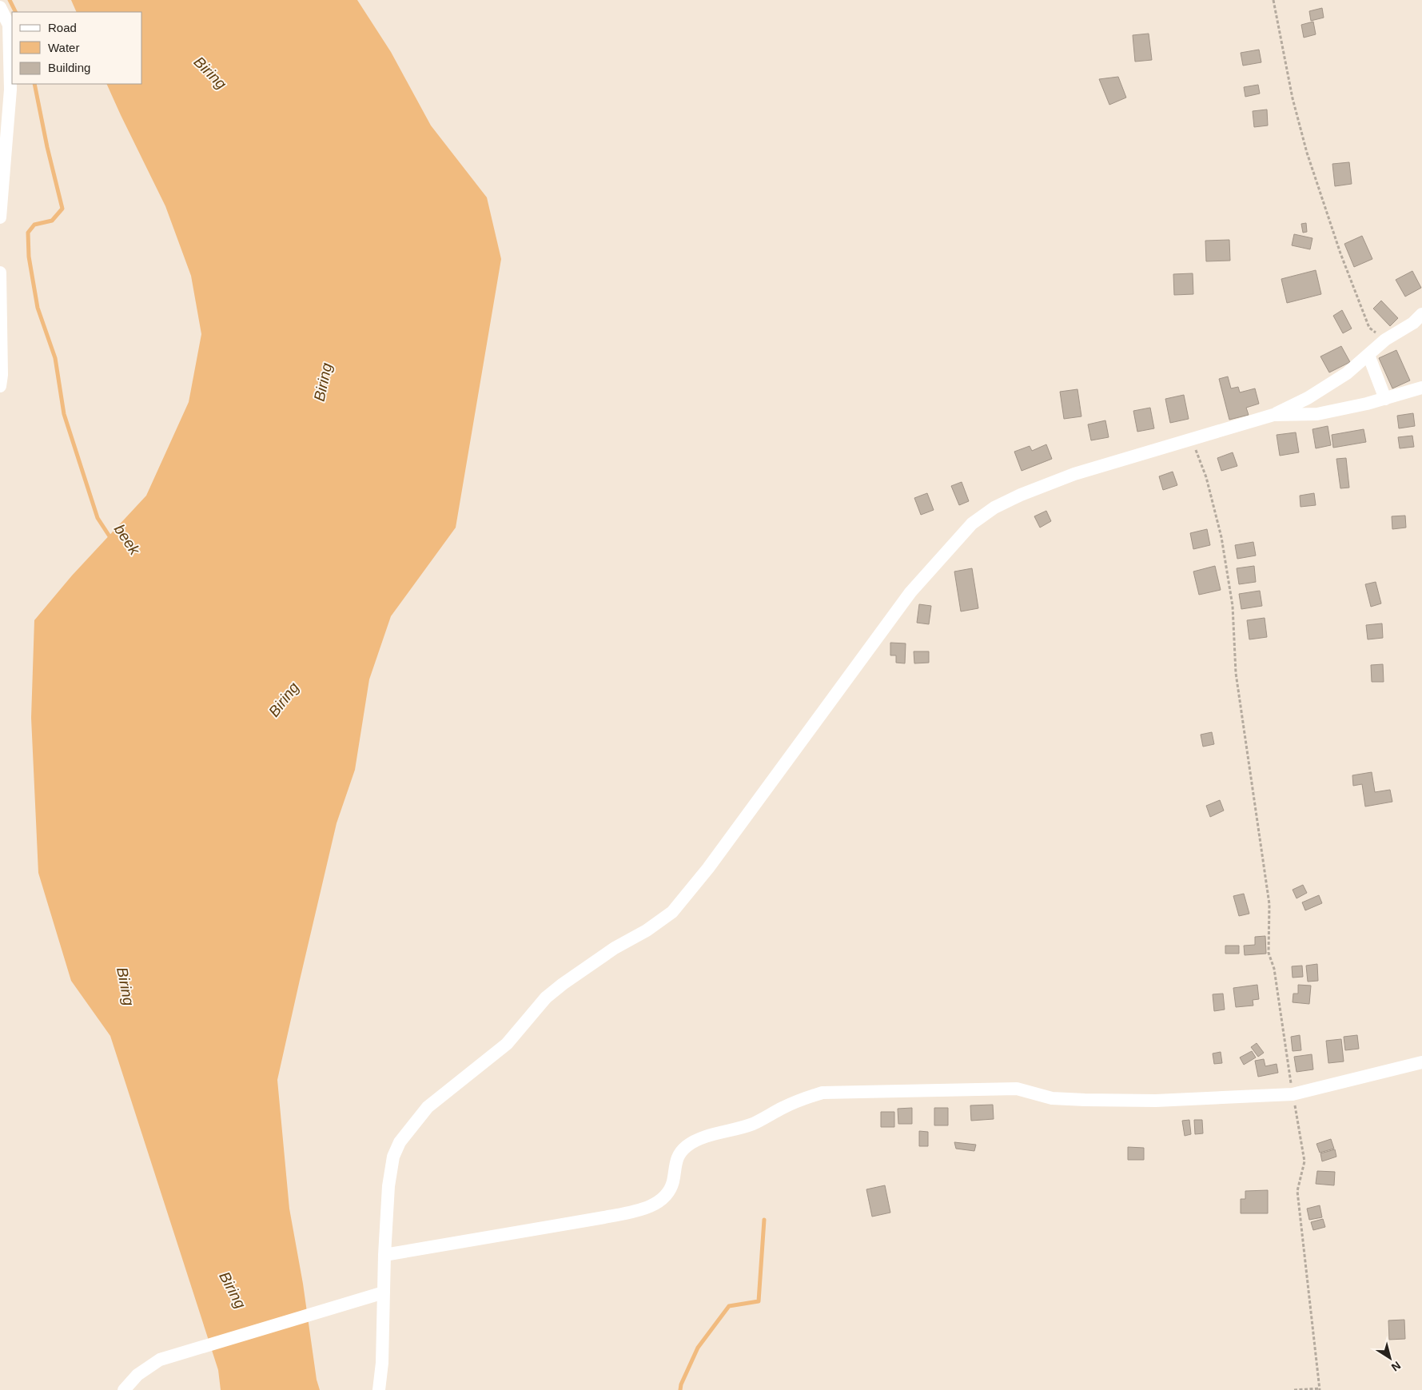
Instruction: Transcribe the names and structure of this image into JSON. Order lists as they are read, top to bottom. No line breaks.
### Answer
{"water":["Biring","beek"],"legend":["Road","Water","Building"],"north":"bottom right"}
